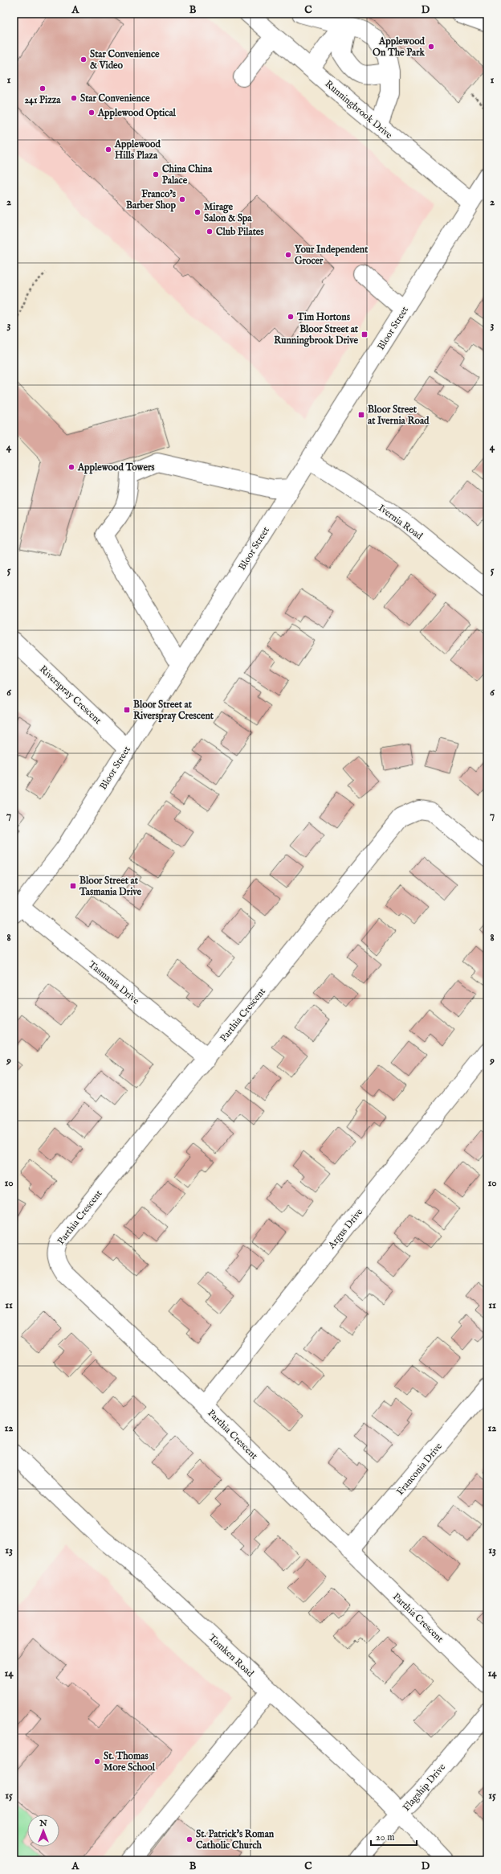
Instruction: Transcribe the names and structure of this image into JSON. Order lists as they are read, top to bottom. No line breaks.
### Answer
{"streets":{"street":["Runningbrook Drive","Bloor Street","Ivernia Road","Riverspray Crescent","Tasmania Drive","Parthia Crescent","Argus Drive","Franconia Drive","Tomken Road","Flagship Drive"]},"crossings":[["Runningbrook Drive","Bloor Street"],["Bloor Street","Ivernia Road"],["Bloor Street","Riverspray Crescent"],["Bloor Street","Tasmania Drive"],["Tasmania Drive","Parthia Crescent"],["Parthia Crescent","Argus Drive"],["Parthia Crescent","Franconia Drive"],["Tomken Road","Flagship Drive"]],"places":{"other":["Applewood On The Park","Star Convenience & Video","241 Pizza","Star Convenience","Applewood Optical","Applewood Hills Plaza","China China Palace","Franco’s Barber Shop","Mirage Salon & Spa","Club Pilates","Your Independent Grocer","Tim Hortons","Applewood Towers","St. Thomas More School","St. Patrick's Roman Catholic Church"],"transit":["Bloor Street at Runningbrook Drive","Bloor Street at Ivernia Road","Bloor Street at Riverspray Crescent","Bloor Street at Tasmania Drive"]},"scale_bar":"20 m","north":"top","grid":{"columns":["A","B","C","D"],"rows":["1","2","3","4","5","6","7","8","9","10","11","12","13","14","15"]}}
